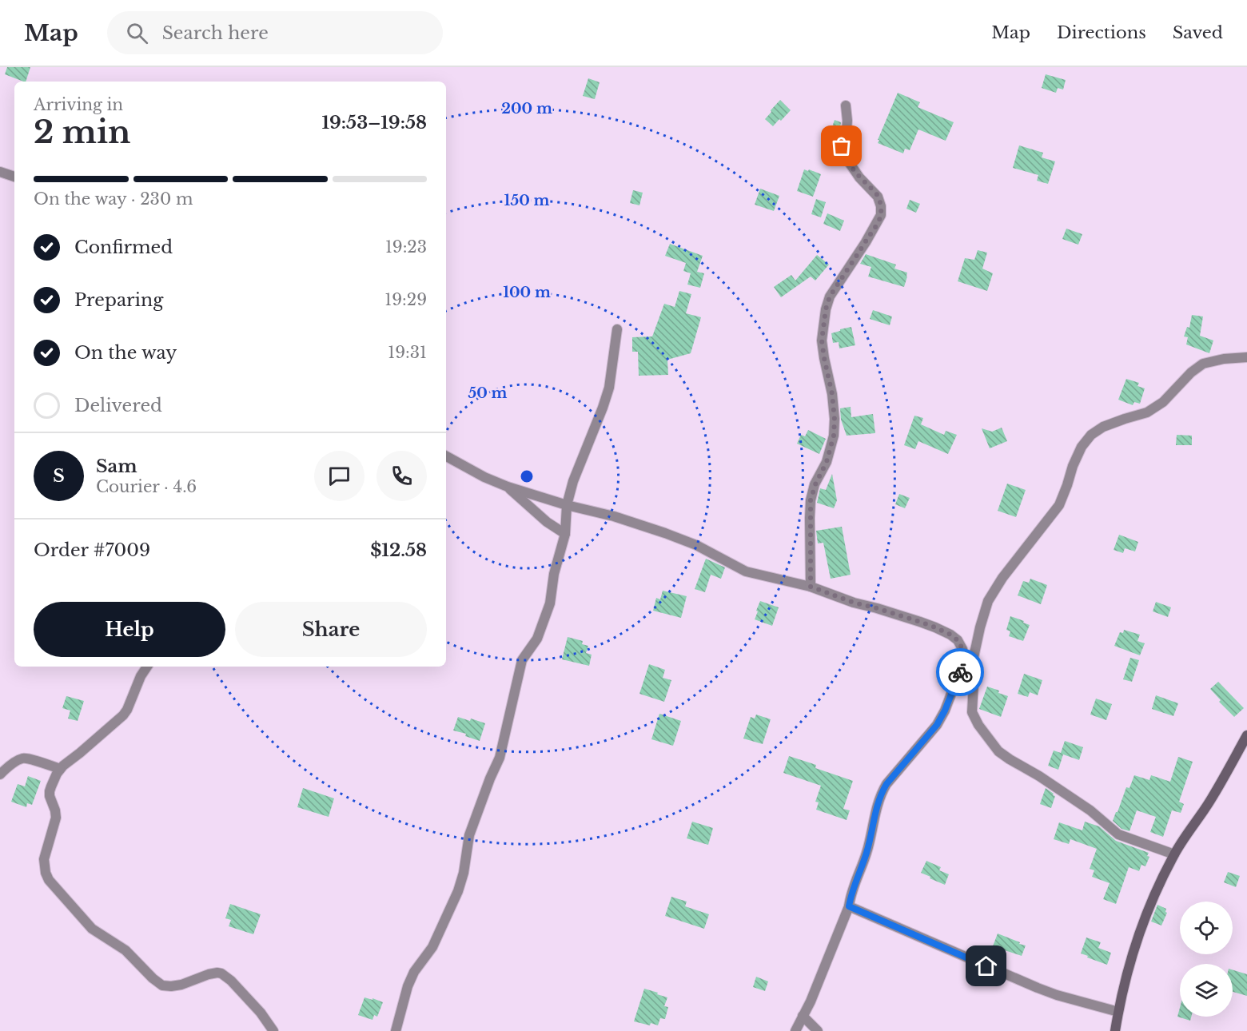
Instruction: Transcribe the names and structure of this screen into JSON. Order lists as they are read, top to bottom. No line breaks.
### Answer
{"page":{"header":"Map","search":"Search here","nav":["Map","Directions","Saved"],"heading":["2 min","Arriving in","19:53–19:58"],"panel":["Sam","Courier · 4.6","Order #7009","$12.58"],"bar":"On the way · 230 m","list":[["Confirmed","19:23"],["Preparing","19:29"],["On the way","19:31"],"Delivered"],"round":"S","buttons":["Help","Share"]},"rings":["200 m","150 m","100 m","50 m"]}
